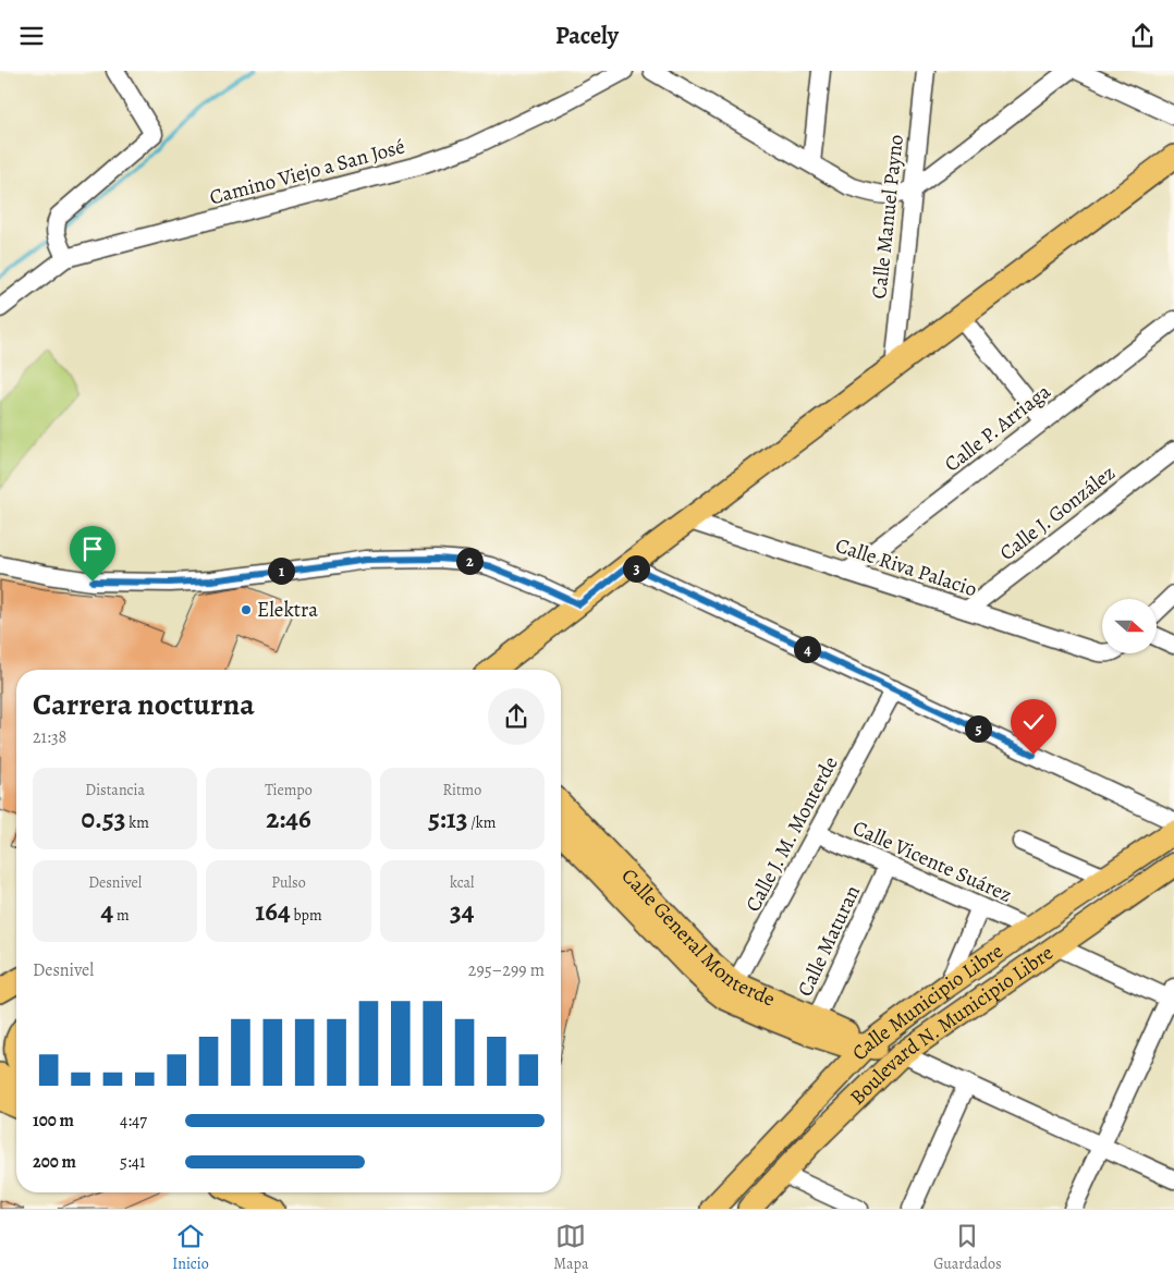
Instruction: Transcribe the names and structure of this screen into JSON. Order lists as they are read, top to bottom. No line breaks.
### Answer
{"streets":{"main road":["Calle General Monterde","Calle Municipio Libre","Boulevard N. Municipio Libre"],"street":["Camino Viejo a San José","Calle Manuel Payno","Calle P. Arriaga","Calle J. González","Calle Riva Palacio","Calle J. M. Monterde","Calle Vicente Suárez","Calle Maturan"]},"crossings":[["Calle P. Arriaga","Calle Riva Palacio"],["Calle J. González","Calle Riva Palacio"],["Calle J. M. Monterde","Calle Vicente Suárez"],["Calle J. M. Monterde","Calle General Monterde"],["Calle Vicente Suárez","Calle Maturan"],["Calle Vicente Suárez","Calle Municipio Libre"],["Calle General Monterde","Calle Maturan"],["Calle General Monterde","Calle Municipio Libre"],["Calle General Monterde","Boulevard N. Municipio Libre"]],"places":["Elektra"],"north":"right","page":{"header":"Pacely","pins":["2","3","1","4","5"],"heading":["Carrera nocturna","21:38"],"stats":[["Distancia","0.53 km"],["Tiempo","2:46"],["Ritmo","5:13 /km"],["Desnivel","4 m"],["Pulso","164 bpm"],["kcal","34"]],"chart":["Desnivel","295–299 m"],"list":[{"name":"100 m","note":"4:47"},{"name":"200 m","note":"5:41"}],"tabs":["Inicio","Mapa","Guardados"]}}
